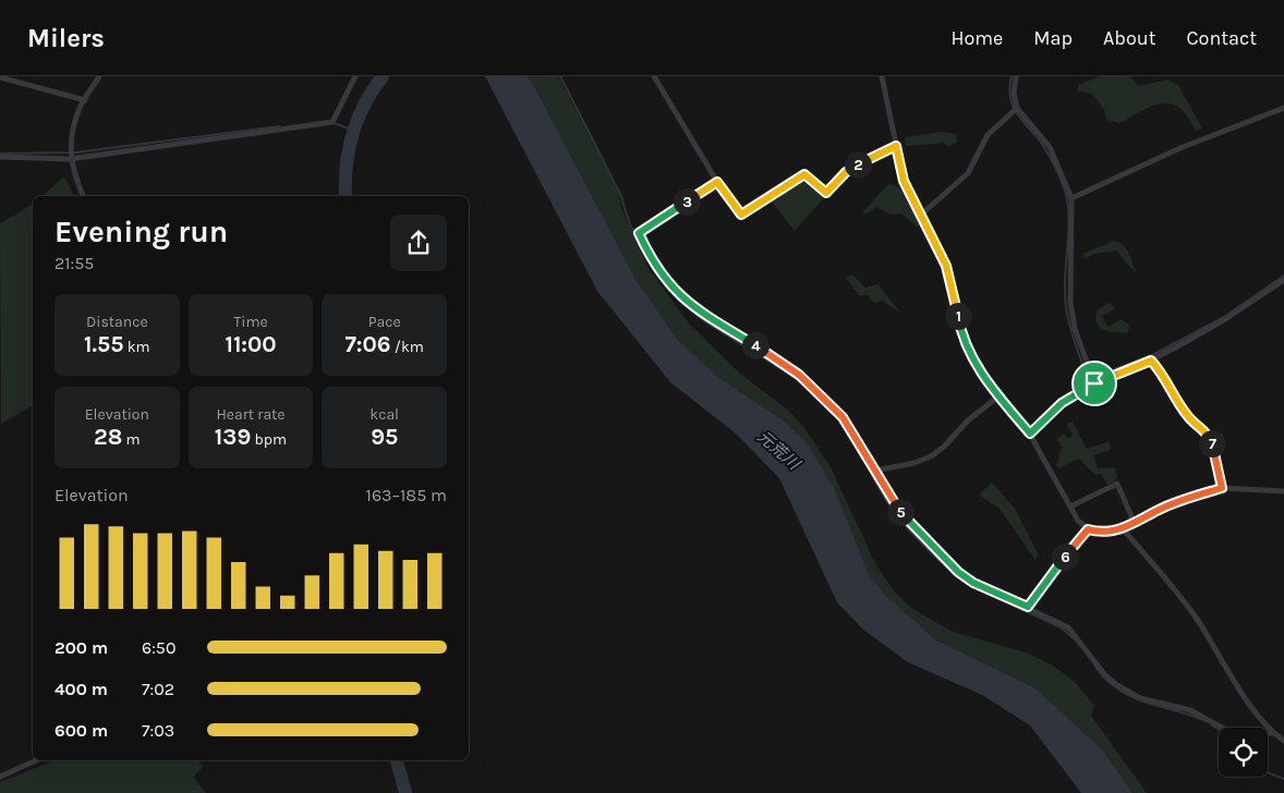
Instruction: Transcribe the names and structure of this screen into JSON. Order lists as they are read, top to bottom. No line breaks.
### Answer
{"water":["元荒川"],"page":{"header":"Milers","nav":["Home","Map","About","Contact"],"pins":["2","3","1","4","7","5","6"],"heading":["Evening run","21:55"],"stats":[["Distance","1.55 km"],["Time","11:00"],["Pace","7:06 /km"],["Elevation","28 m"],["Heart rate","139 bpm"],["kcal","95"]],"chart":["Elevation","163–185 m"],"list":[{"name":"200 m","note":"6:50"},{"name":"400 m","note":"7:02"},{"name":"600 m","note":"7:03"}]}}
